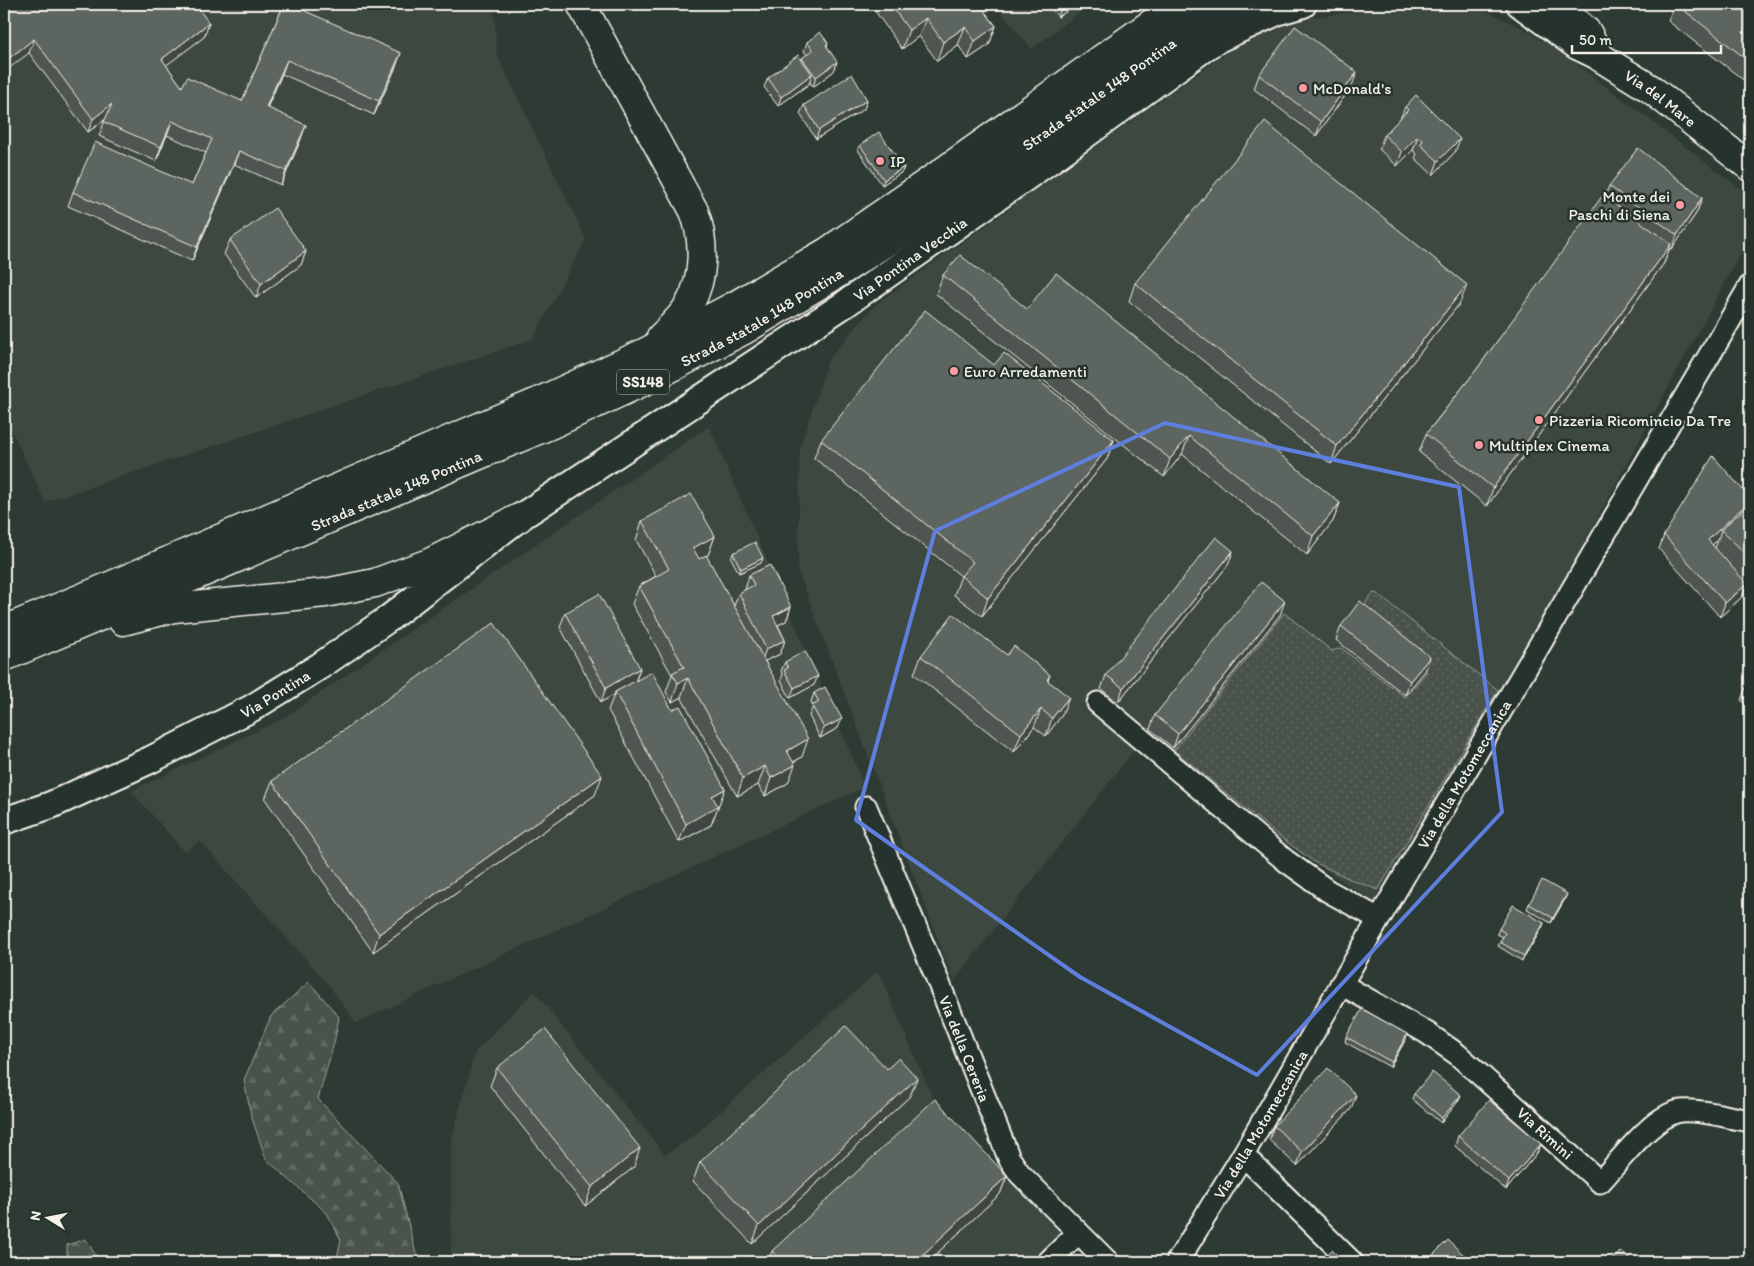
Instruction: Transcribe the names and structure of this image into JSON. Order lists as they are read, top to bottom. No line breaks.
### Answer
{"streets":{"main road":["Strada statale 148 Pontina","Via del Mare","SS148"],"street":["Via Pontina Vecchia","Via Pontina","Via della Motomeccanica","Via della Cereria","Via Rimini"]},"crossings":[["Via Pontina Vecchia","Via Pontina"],["Via della Motomeccanica","Via Rimini"]],"places":["McDonald's","IP","Monte dei Paschi di Siena","Euro Arredamenti","Pizzeria Ricomincio Da Tre","Multiplex Cinema"],"scale_bar":"50 m","north":"left"}
